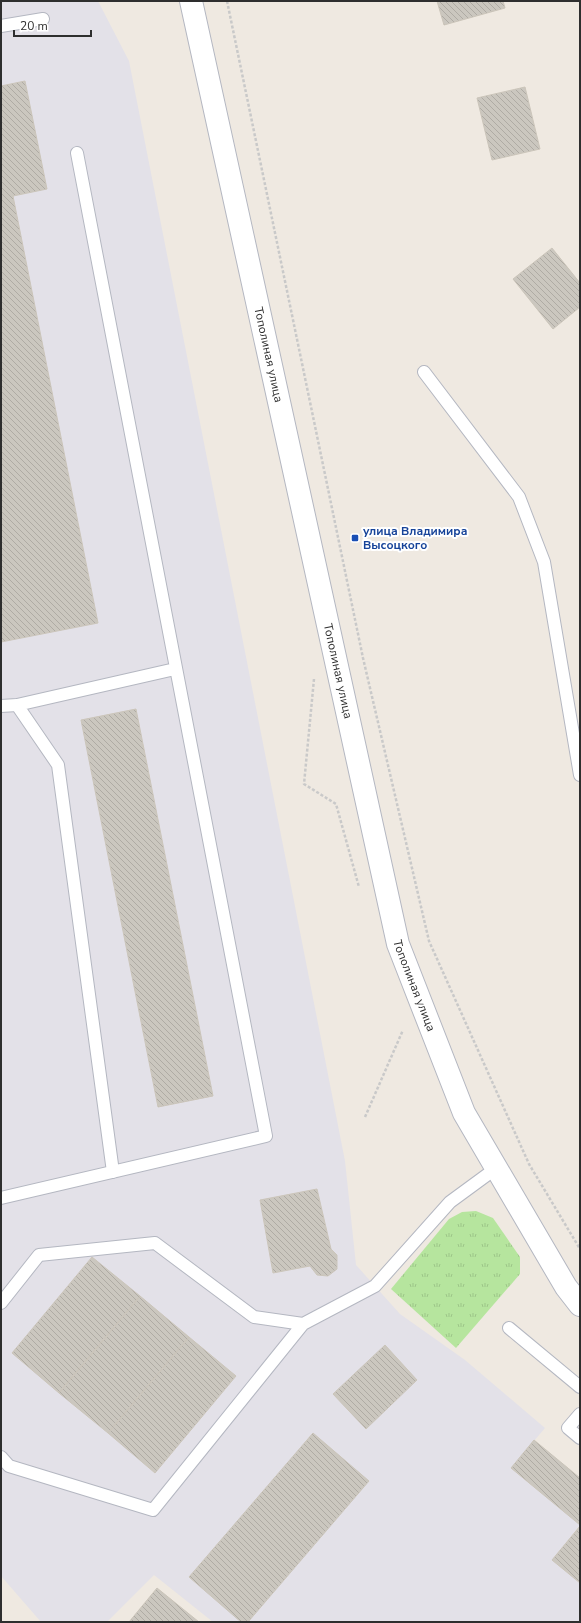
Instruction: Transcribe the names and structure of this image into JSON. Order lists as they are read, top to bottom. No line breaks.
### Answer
{"streets":{"main road":["Тополиная улица"]},"places":{"transit":["улица Владимира Высоцкого"]},"scale_bar":"20 m"}
